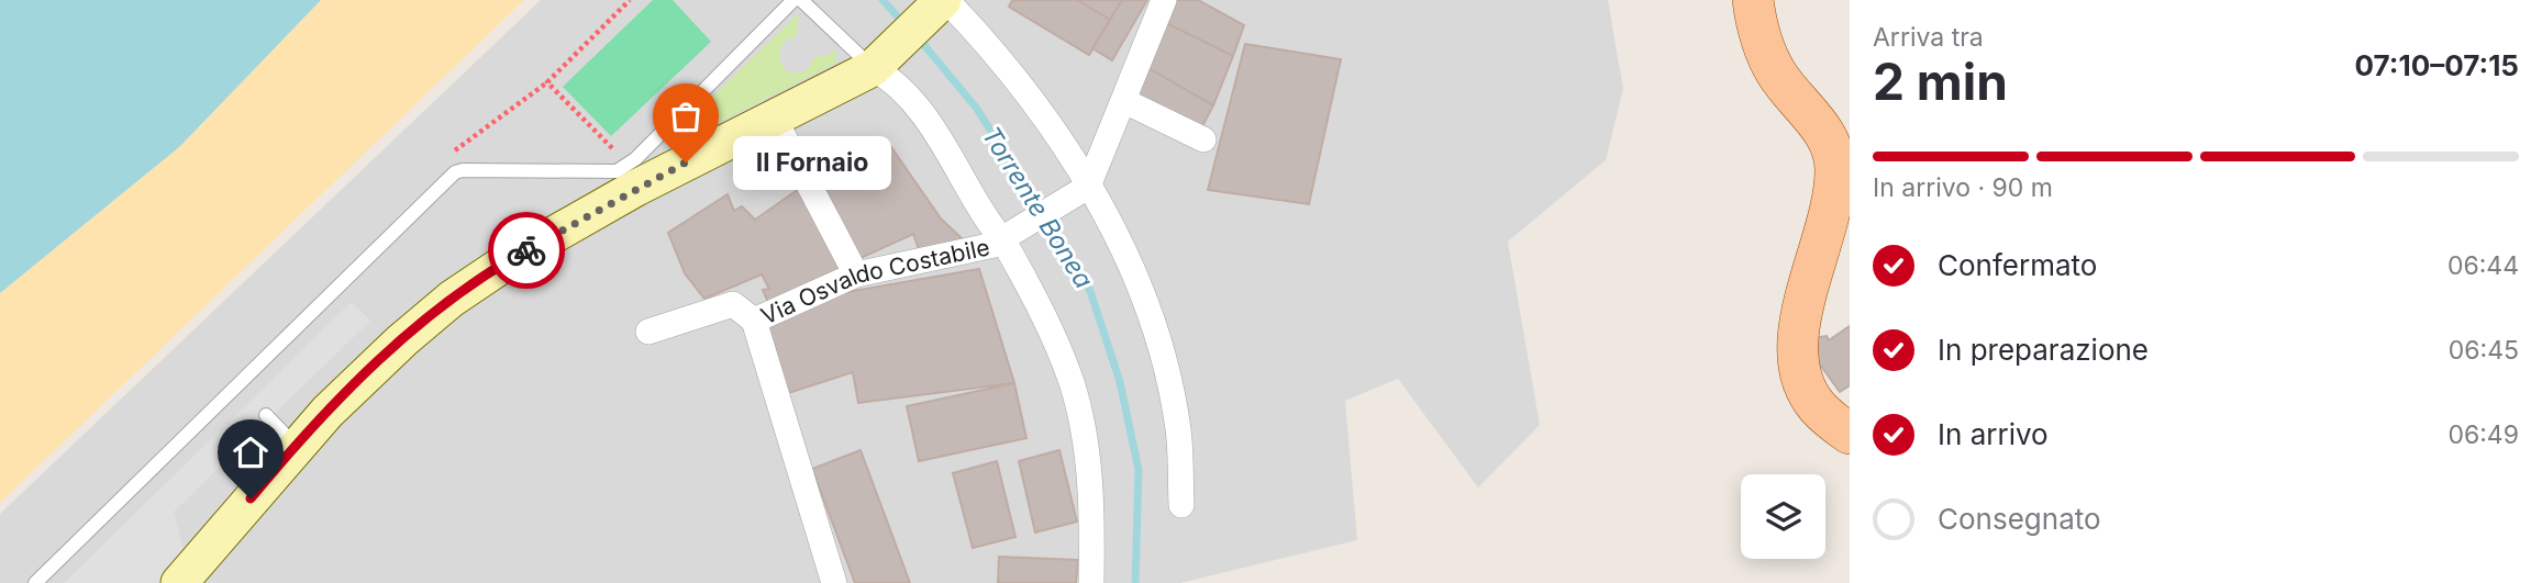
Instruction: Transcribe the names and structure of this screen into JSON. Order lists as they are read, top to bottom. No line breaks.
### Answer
{"streets":{"street":["Via Osvaldo Costabile"]},"water":["Torrente Bonea"],"places":["Il Fornaio"],"page":{"heading":["2 min","Arriva tra","07:10–07:15"],"bar":"In arrivo · 90 m","bubble":"Il Fornaio","list":[["Confermato","06:44"],["In preparazione","06:45"],["In arrivo","06:49"],"Consegnato"]}}
